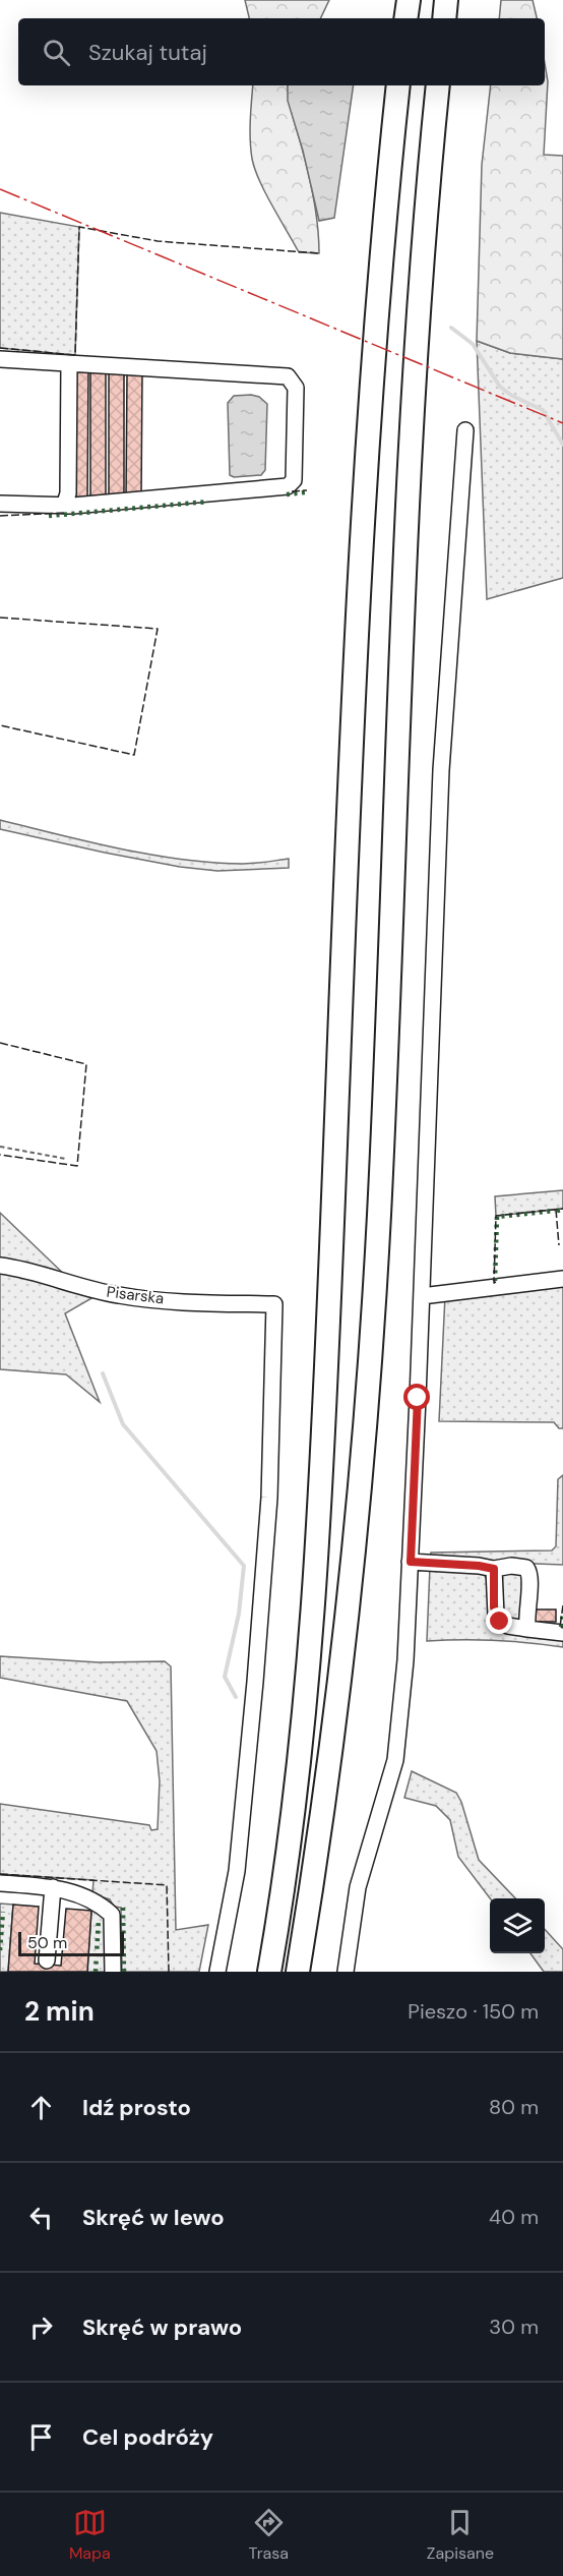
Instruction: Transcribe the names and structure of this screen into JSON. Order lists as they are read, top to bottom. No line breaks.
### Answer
{"streets":{"street":["Pisarska"]},"scale_bar":"50 m","page":{"search":"Szukaj tutaj","scale":"50 m","heading":["2 min","Pieszo · 150 m"],"list":[["Idź prosto","80 m"],["Skręć w lewo","40 m"],["Skręć w prawo","30 m"],"Cel podróży"],"nav":["Mapa","Trasa","Zapisane"]}}
